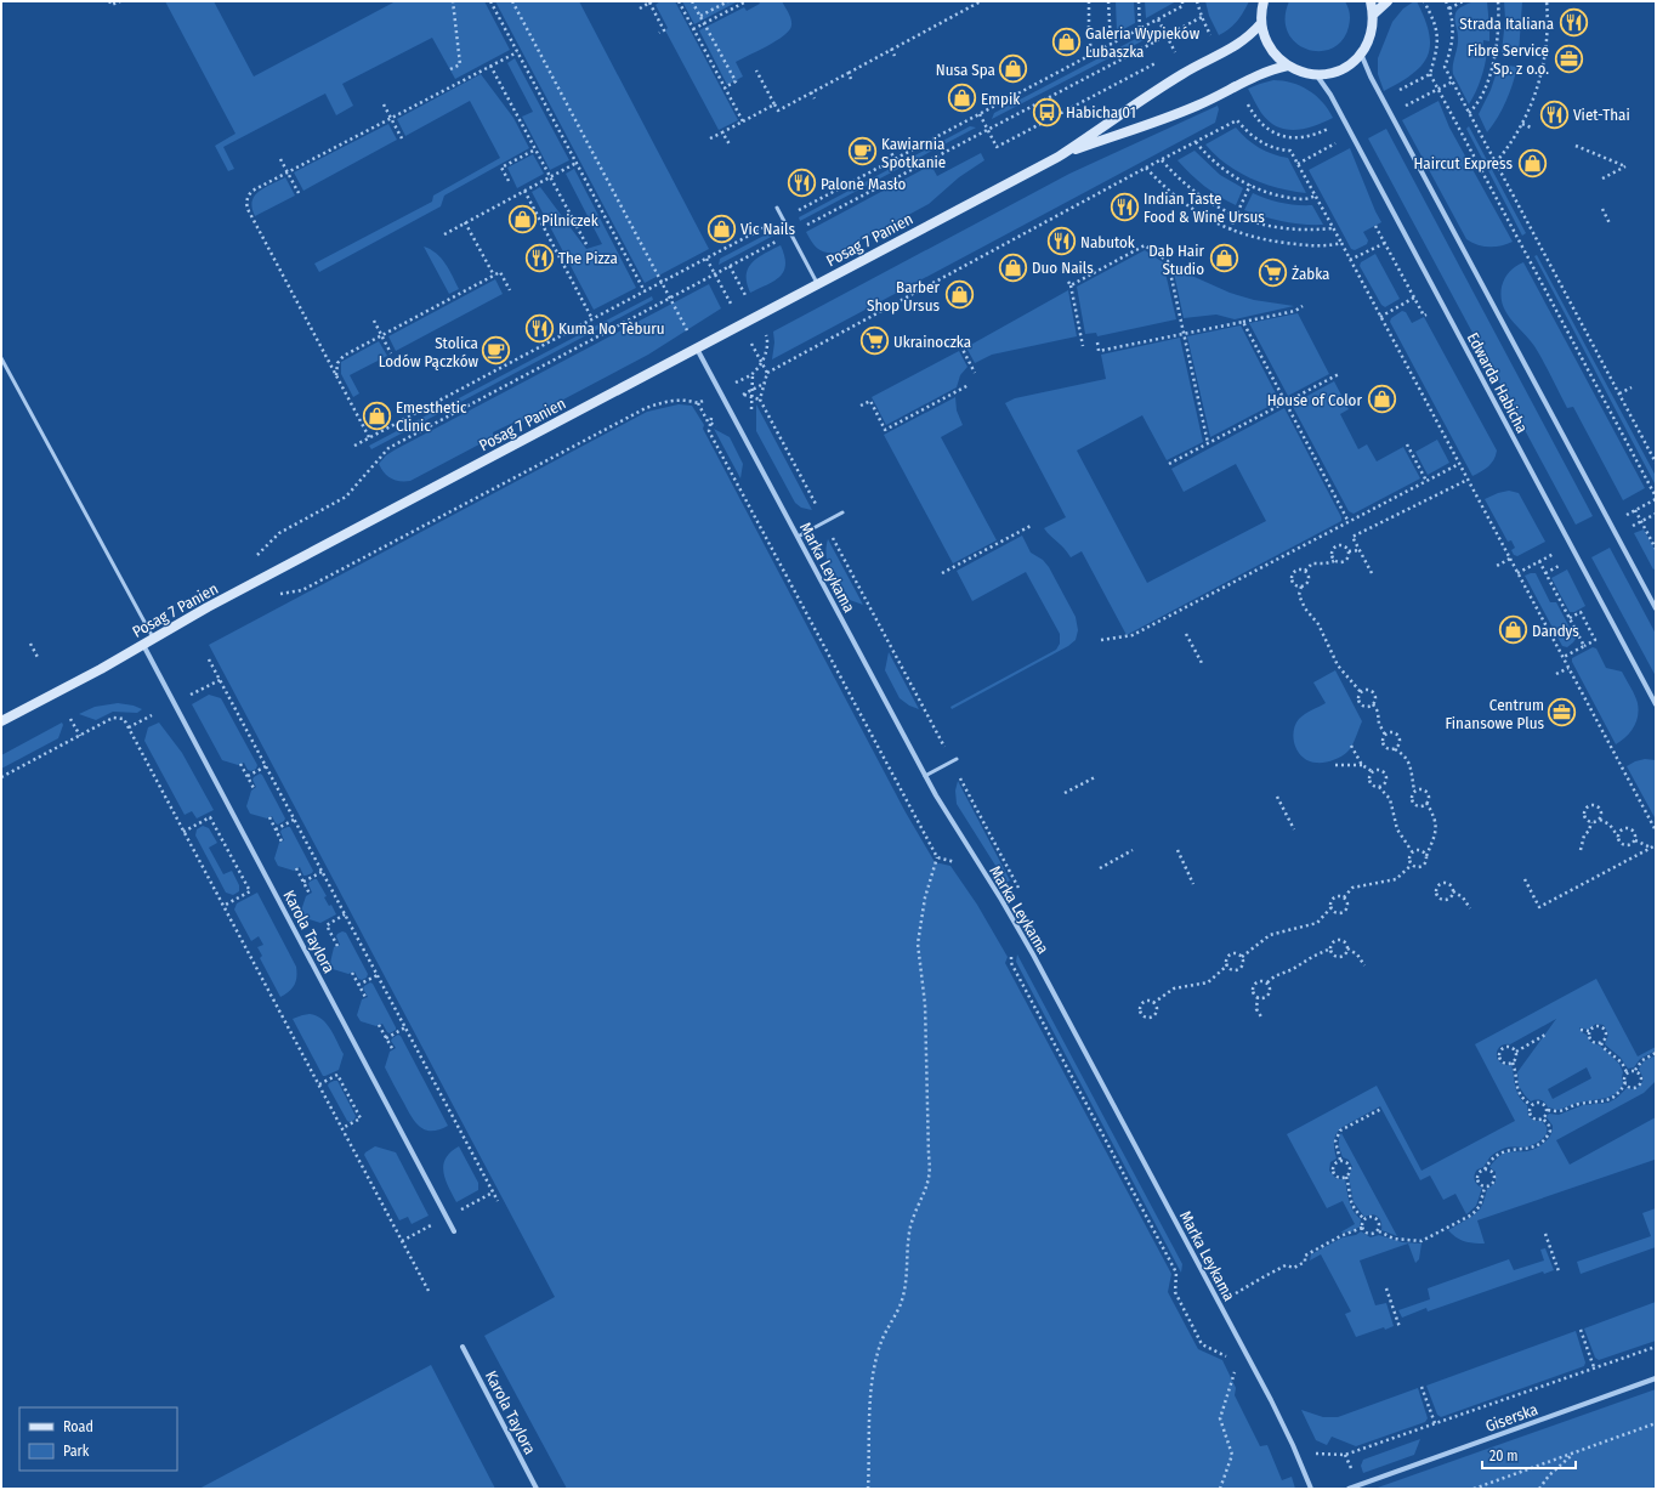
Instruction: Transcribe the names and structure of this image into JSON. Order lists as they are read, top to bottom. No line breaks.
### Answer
{"streets":{"street":["Posag 7 Panien","Edwarda Habicha","Marka Leykama","Karola Taylora","Giserska"]},"crossings":[["Posag 7 Panien","Marka Leykama"],["Posag 7 Panien","Karola Taylora"]],"places":{"restaurant":["Strada Italiana","Viet-Thai","Palone Masło","Indian Taste Food & Wine Ursus","Nabutok","The Pizza","Kuma No Tèburu"],"shop":["Galeria Wypieków Lubaszka","Nusa Spa","Empik","Haircut Express","Pilniczek","Vic Nails","Dab Hair Studio","Duo Nails","Barber Shop Ursus","House of Color","Emesthetic Clinic","Dandys"],"office":["Fibre Service Sp. z o.o.","Centrum Finansowe Plus"],"bus stop":["Habicha 01"],"cafe":["Kawiarnia Spotkanie","Stolica Lodów Pączków"],"supermarket":["Żabka","Ukrainoczka"]},"legend":["Road","Park"],"scale_bar":"20 m"}
